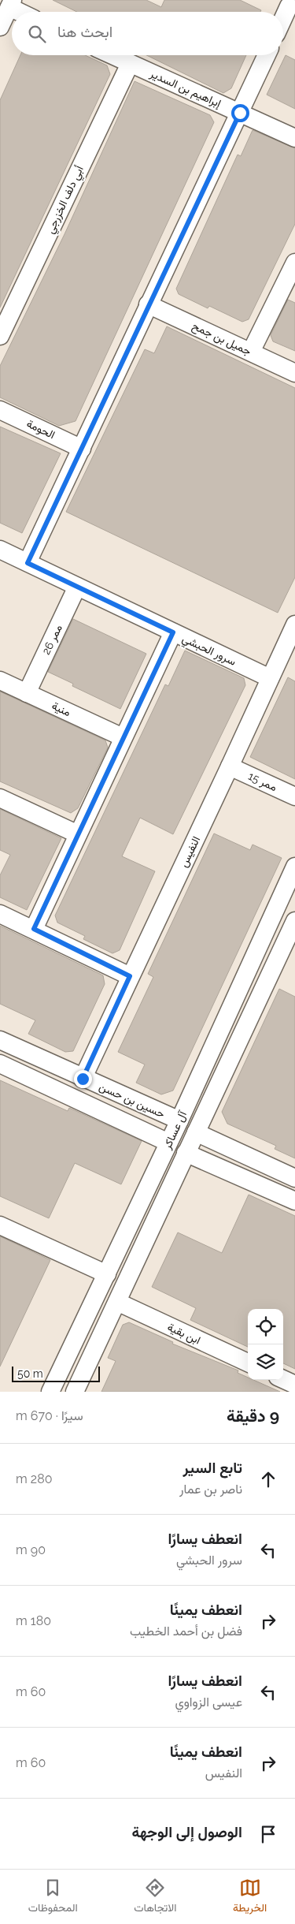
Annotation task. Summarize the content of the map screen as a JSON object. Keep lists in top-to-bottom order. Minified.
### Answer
{"streets":{"street":["إبراهيم بن السدير","أبي دلف الخزرجي","جميل بن جمح","الحومة","ممر 26","سرور الحبشي","منية","ممر 15","النفيس","حسين بن حسن","آل عساكر","ابن بقية"]},"crossings":[["إبراهيم بن السدير","أبي دلف الخزرجي"],["ممر 26","سرور الحبشي"],["ممر 26","منية"],["سرور الحبشي","النفيس"],["ممر 15","النفيس"],["النفيس","حسين بن حسن"],["حسين بن حسن","آل عساكر"],["آل عساكر","ابن بقية"]],"scale_bar":"50 m","page":{"search":"ابحث هنا","scale":"50 m","heading":["9 دقيقة","سيرًا · 670 m"],"list":[["تابع السير","ناصر بن عمار","280 m"],["انعطف يسارًا","سرور الحبشي","90 m"],["انعطف يمينًا","فضل بن أحمد الخطيب","180 m"],["انعطف يسارًا","عيسى الزواوي","60 m"],["انعطف يمينًا","النفيس","60 m"],"الوصول إلى الوجهة"],"nav":["الخريطة","الاتجاهات","المحفوظات"]}}
